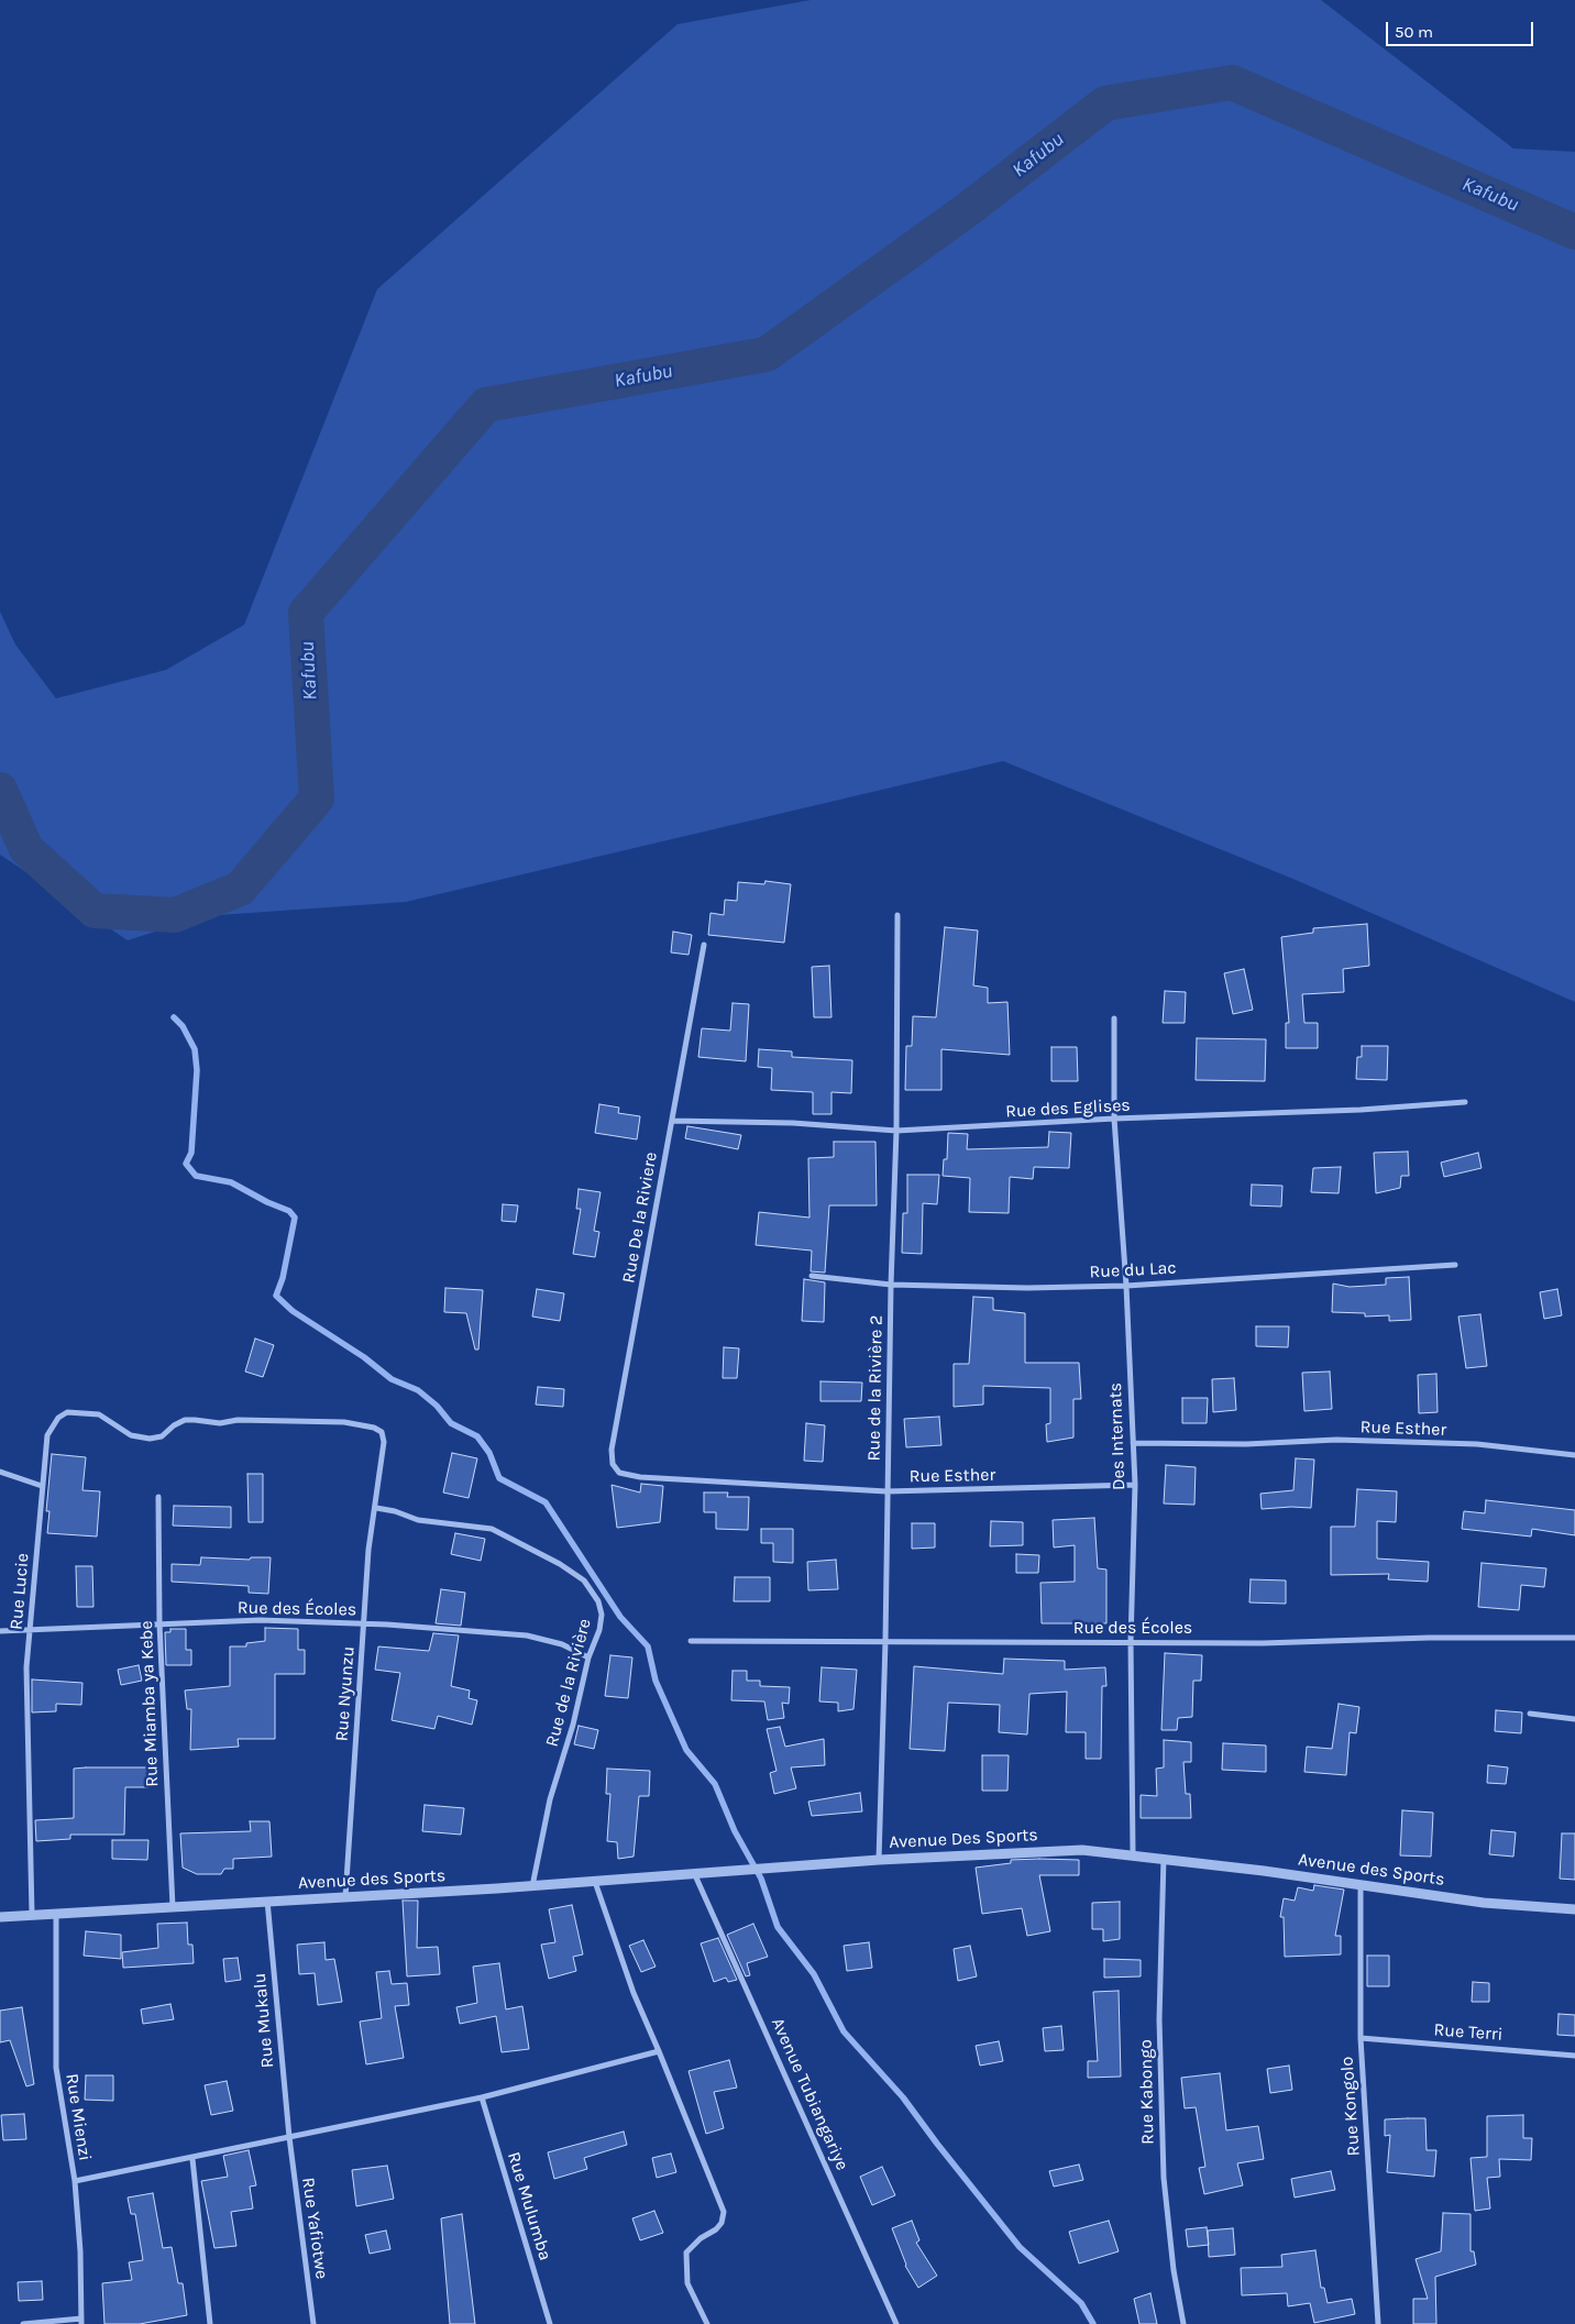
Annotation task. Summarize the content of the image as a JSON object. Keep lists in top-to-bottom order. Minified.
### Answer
{"streets":{"street":["Rue des Eglises","Rue De la Riviere","Rue du Lac","Rue de la Rivière 2","Rue Esther","Des Internats","Rue Lucie","Rue des Écoles","Rue de la Rivière","Rue Nyunzu","Rue Miamba ya Kebe","Avenue Des Sports","Avenue des Sports","Rue Mukalu","Rue Terri","Rue Kabongo","Avenue Tubiangariye","Rue Kongolo","Rue Mienzi","Rue Mulumba","Rue Yafiotwe"]},"crossings":[["Rue des Eglises","Rue De la Riviere"],["Rue des Eglises","Rue de la Rivière 2"],["Rue des Eglises","Des Internats"],["Rue De la Riviere","Rue Esther"],["Rue du Lac","Rue de la Rivière 2"],["Rue du Lac","Des Internats"],["Rue de la Rivière 2","Rue Esther"],["Rue de la Rivière 2","Rue des Écoles"],["Rue de la Rivière 2","Avenue Des Sports"],["Rue Esther","Des Internats"],["Des Internats","Rue des Écoles"],["Des Internats","Avenue Des Sports"],["Rue Lucie","Rue des Écoles"],["Rue Lucie","Rue Nyunzu"],["Rue Lucie","Avenue des Sports"],["Rue des Écoles","Rue de la Rivière"],["Rue des Écoles","Rue Nyunzu"],["Rue des Écoles","Rue Miamba ya Kebe"],["Rue de la Rivière","Rue Nyunzu"],["Rue de la Rivière","Avenue des Sports"],["Rue Nyunzu","Avenue des Sports"],["Rue Miamba ya Kebe","Avenue des Sports"],["Avenue Des Sports","Avenue des Sports"],["Avenue Des Sports","Rue Kabongo"],["Avenue des Sports","Rue Mukalu"],["Avenue des Sports","Rue Kabongo"],["Avenue des Sports","Avenue Tubiangariye"],["Avenue des Sports","Rue Kongolo"],["Avenue des Sports","Rue Mienzi"],["Rue Mukalu","Rue Yafiotwe"],["Rue Terri","Rue Kongolo"]],"water":["Kafubu"],"scale_bar":"50 m"}
